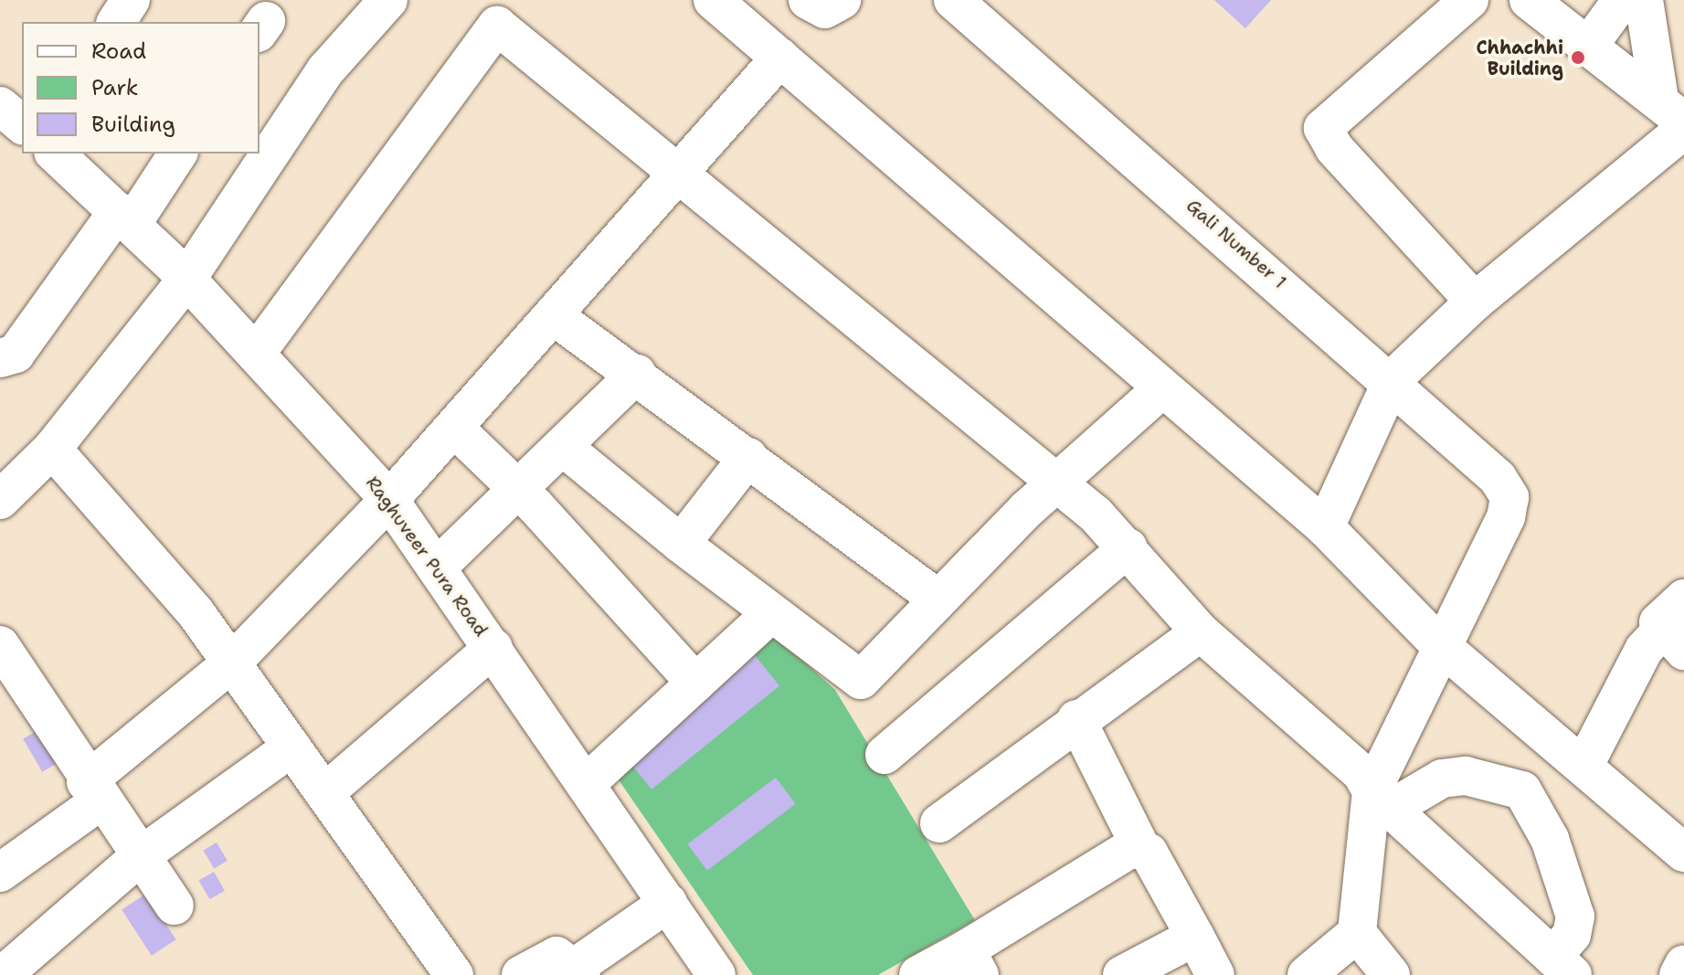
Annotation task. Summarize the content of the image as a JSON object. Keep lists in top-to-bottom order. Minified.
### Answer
{"streets":{"street":["Gali Number 1","Raghuveer Pura Road"]},"places":["Chhachhi Building"],"legend":["Road","Park","Building"]}
